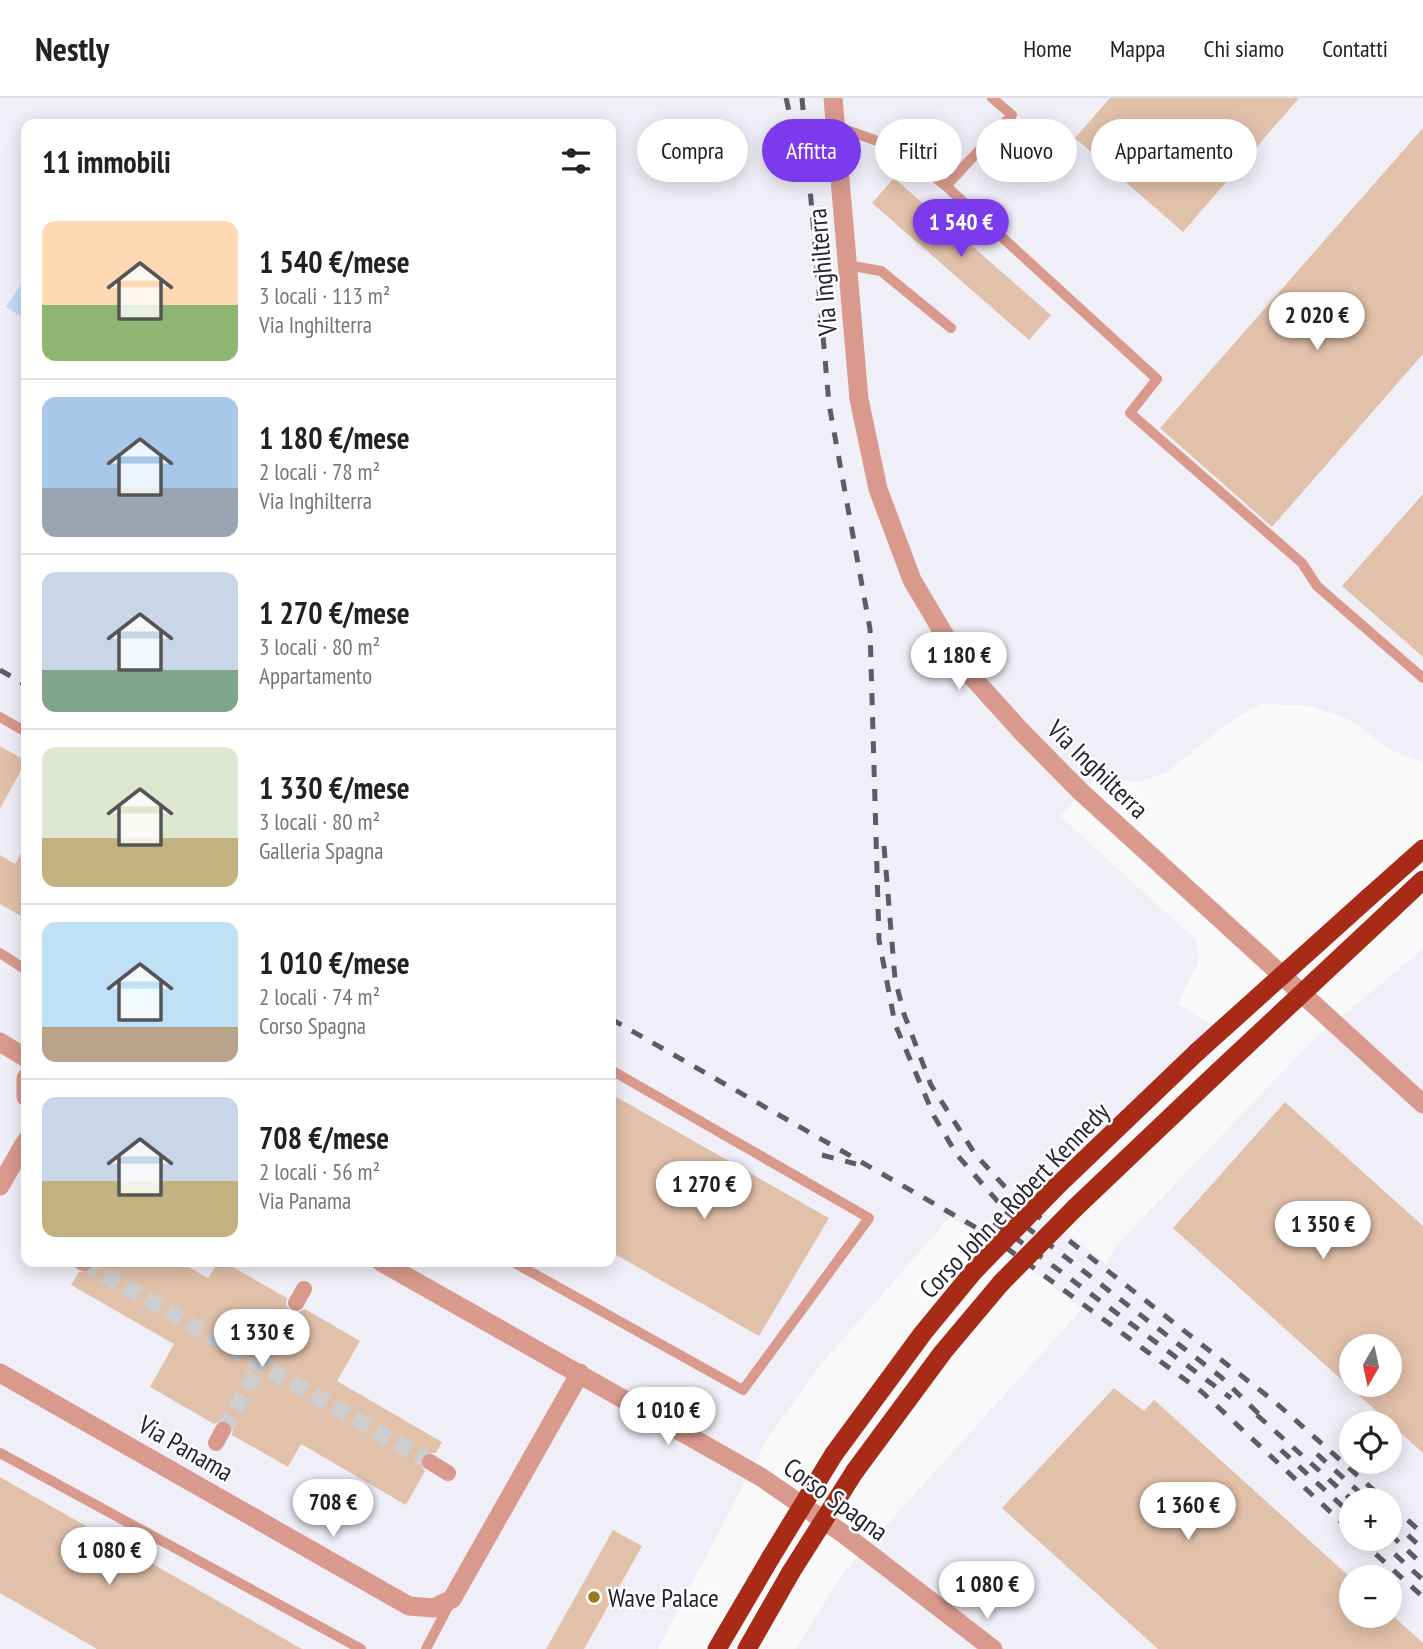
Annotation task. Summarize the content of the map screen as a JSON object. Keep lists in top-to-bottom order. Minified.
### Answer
{"streets":{"highway":["Corso John e Robert Kennedy"],"street":["Via Inghilterra","Via Panama","Corso Spagna"]},"places":["Wave Palace"],"north":"bottom","page":{"header":"Nestly","nav":["Home","Mappa","Chi siamo","Contatti"],"chip":["Compra","Affitta","Filtri","Nuovo","Appartamento"],"heading":"11 immobili","price":["1 540 €","2 020 €","1 180 €","1 270 €","1 350 €","1 330 €","1 010 €","708 €","1 360 €","1 080 €","1 080 €"],"list":[{"name":"1 540 €/mese","note":"3 locali · 113 m² · Via Inghilterra"},{"name":"1 180 €/mese","note":"2 locali · 78 m² · Via Inghilterra"},{"name":"1 270 €/mese","note":"3 locali · 80 m² · Appartamento"},{"name":"1 330 €/mese","note":"3 locali · 80 m² · Galleria Spagna"},{"name":"1 010 €/mese","note":"2 locali · 74 m² · Corso Spagna"},{"name":"708 €/mese","note":"2 locali · 56 m² · Via Panama"}],"map_buttons":["+","−"]}}
